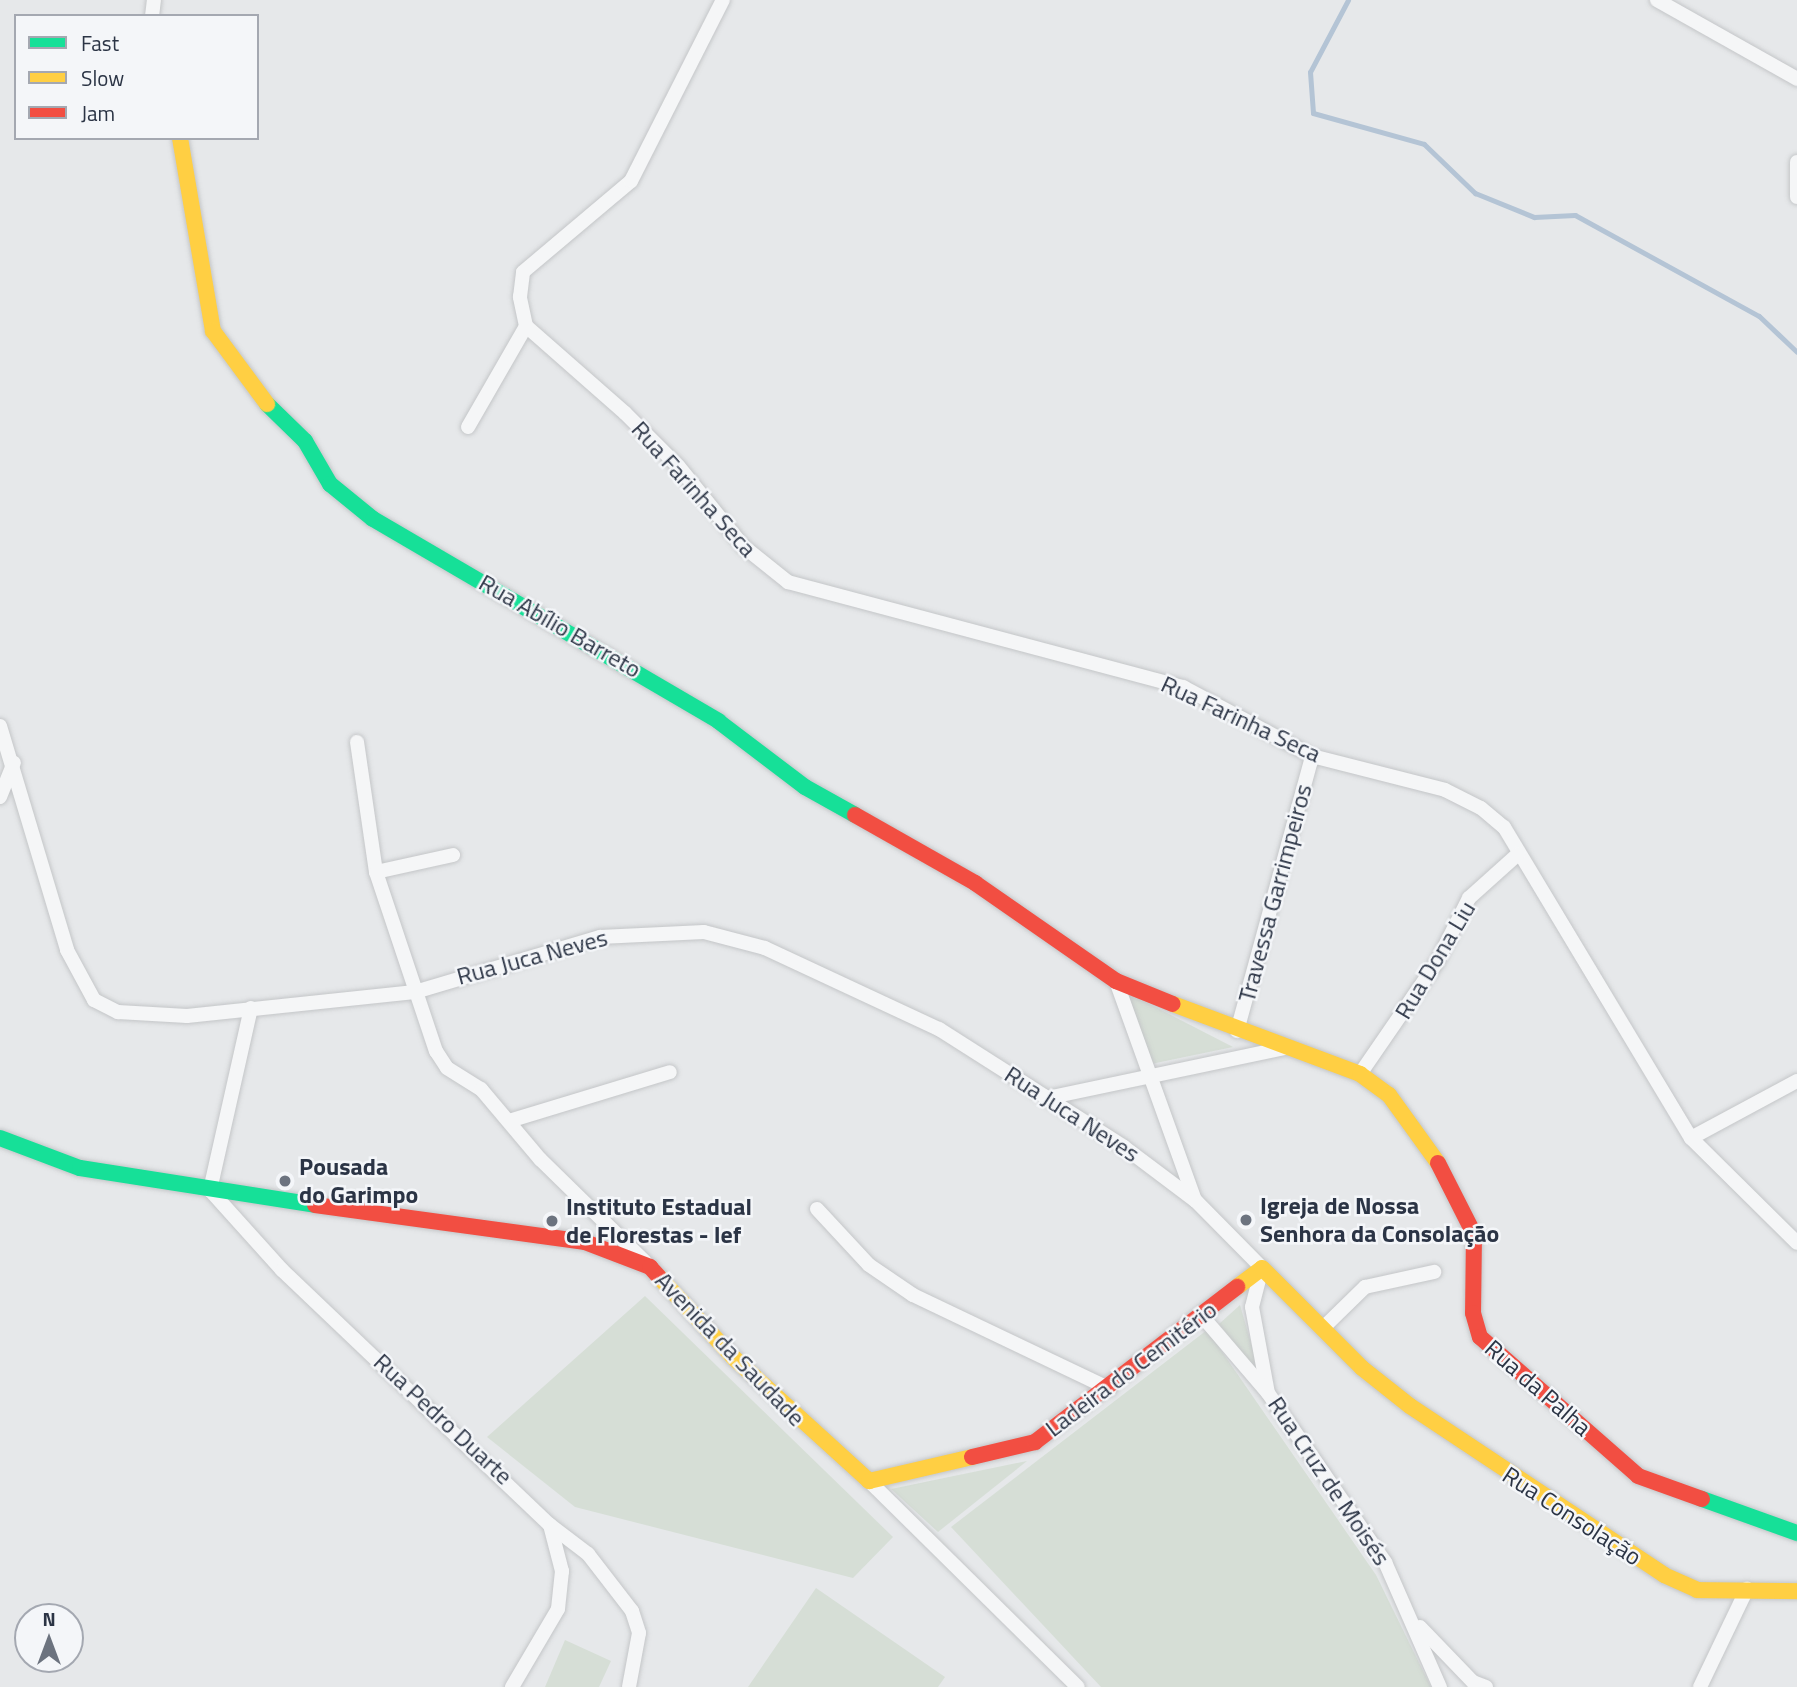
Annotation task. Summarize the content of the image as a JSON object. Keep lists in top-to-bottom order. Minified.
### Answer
{"streets":{"street":["Rua Farinha Seca","Rua Abílio Barreto","Travessa Garrimpeiros","Rua Juca Neves","Rua Dona Liu","Avenida da Saudade","Ladeira do Cemitério","Rua da Palha","Rua Pedro Duarte","Rua Cruz de Moisés","Rua Consolação"]},"crossings":[["Rua Farinha Seca","Travessa Garrimpeiros"],["Rua Farinha Seca","Rua Dona Liu"],["Rua Abílio Barreto","Travessa Garrimpeiros"],["Rua Abílio Barreto","Rua da Palha"],["Travessa Garrimpeiros","Rua da Palha"],["Rua Dona Liu","Rua da Palha"],["Avenida da Saudade","Ladeira do Cemitério"],["Avenida da Saudade","Rua Pedro Duarte"],["Ladeira do Cemitério","Rua Cruz de Moisés"],["Ladeira do Cemitério","Rua Consolação"],["Rua Cruz de Moisés","Rua Consolação"]],"places":["Pousada do Garimpo","Igreja de Nossa Senhora da Consolação","Instituto Estadual de Florestas - Ief"],"legend":["Fast","Slow","Jam"],"north":"top"}
